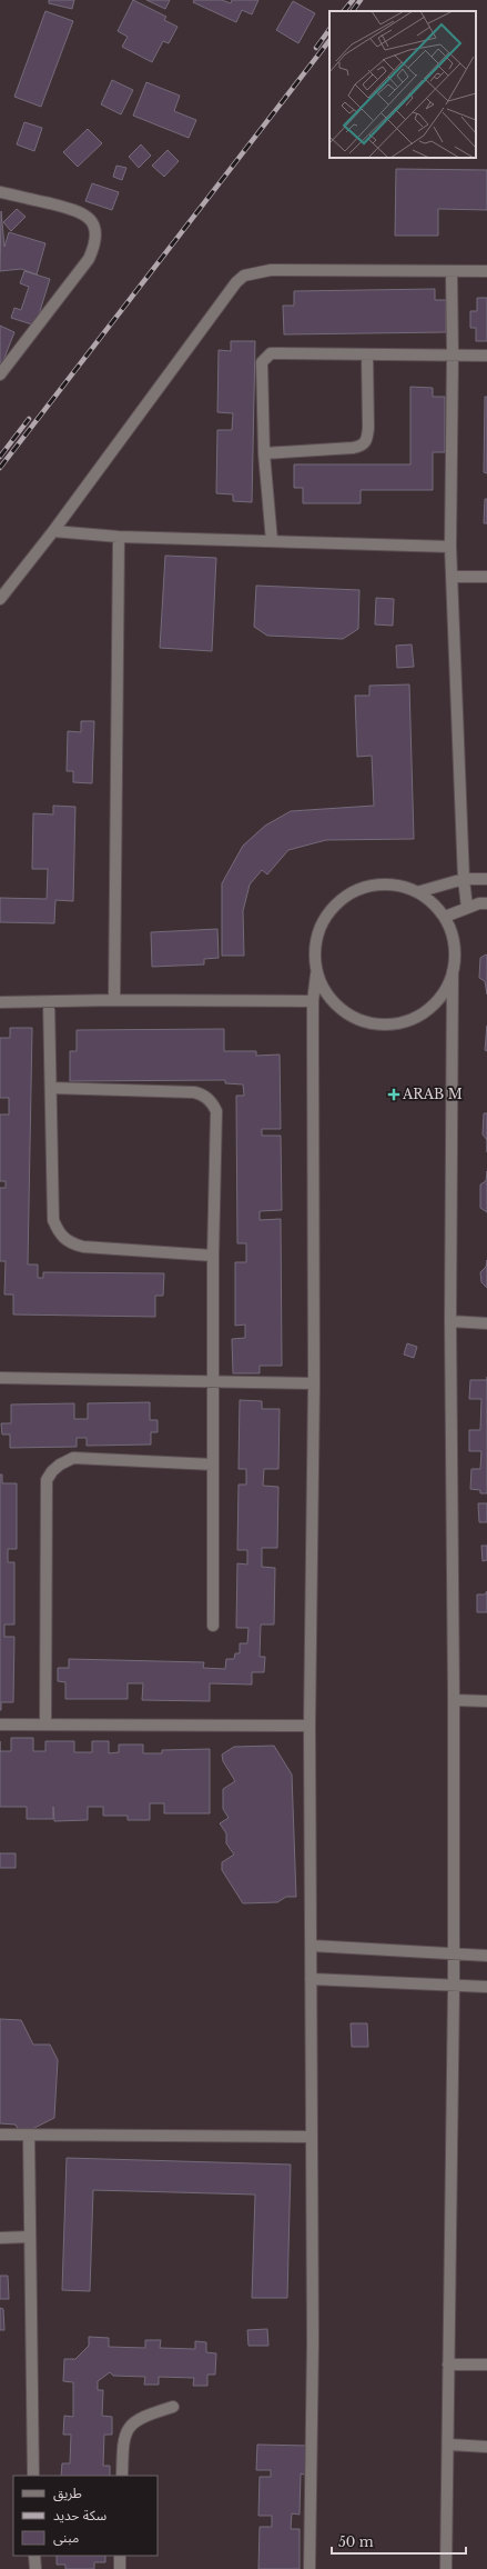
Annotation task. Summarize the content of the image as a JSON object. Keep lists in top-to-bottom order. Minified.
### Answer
{"places":{"health":["ARAB M"]},"legend":["طريق","سكة حديد","مبنى"],"scale_bar":"50 m"}
